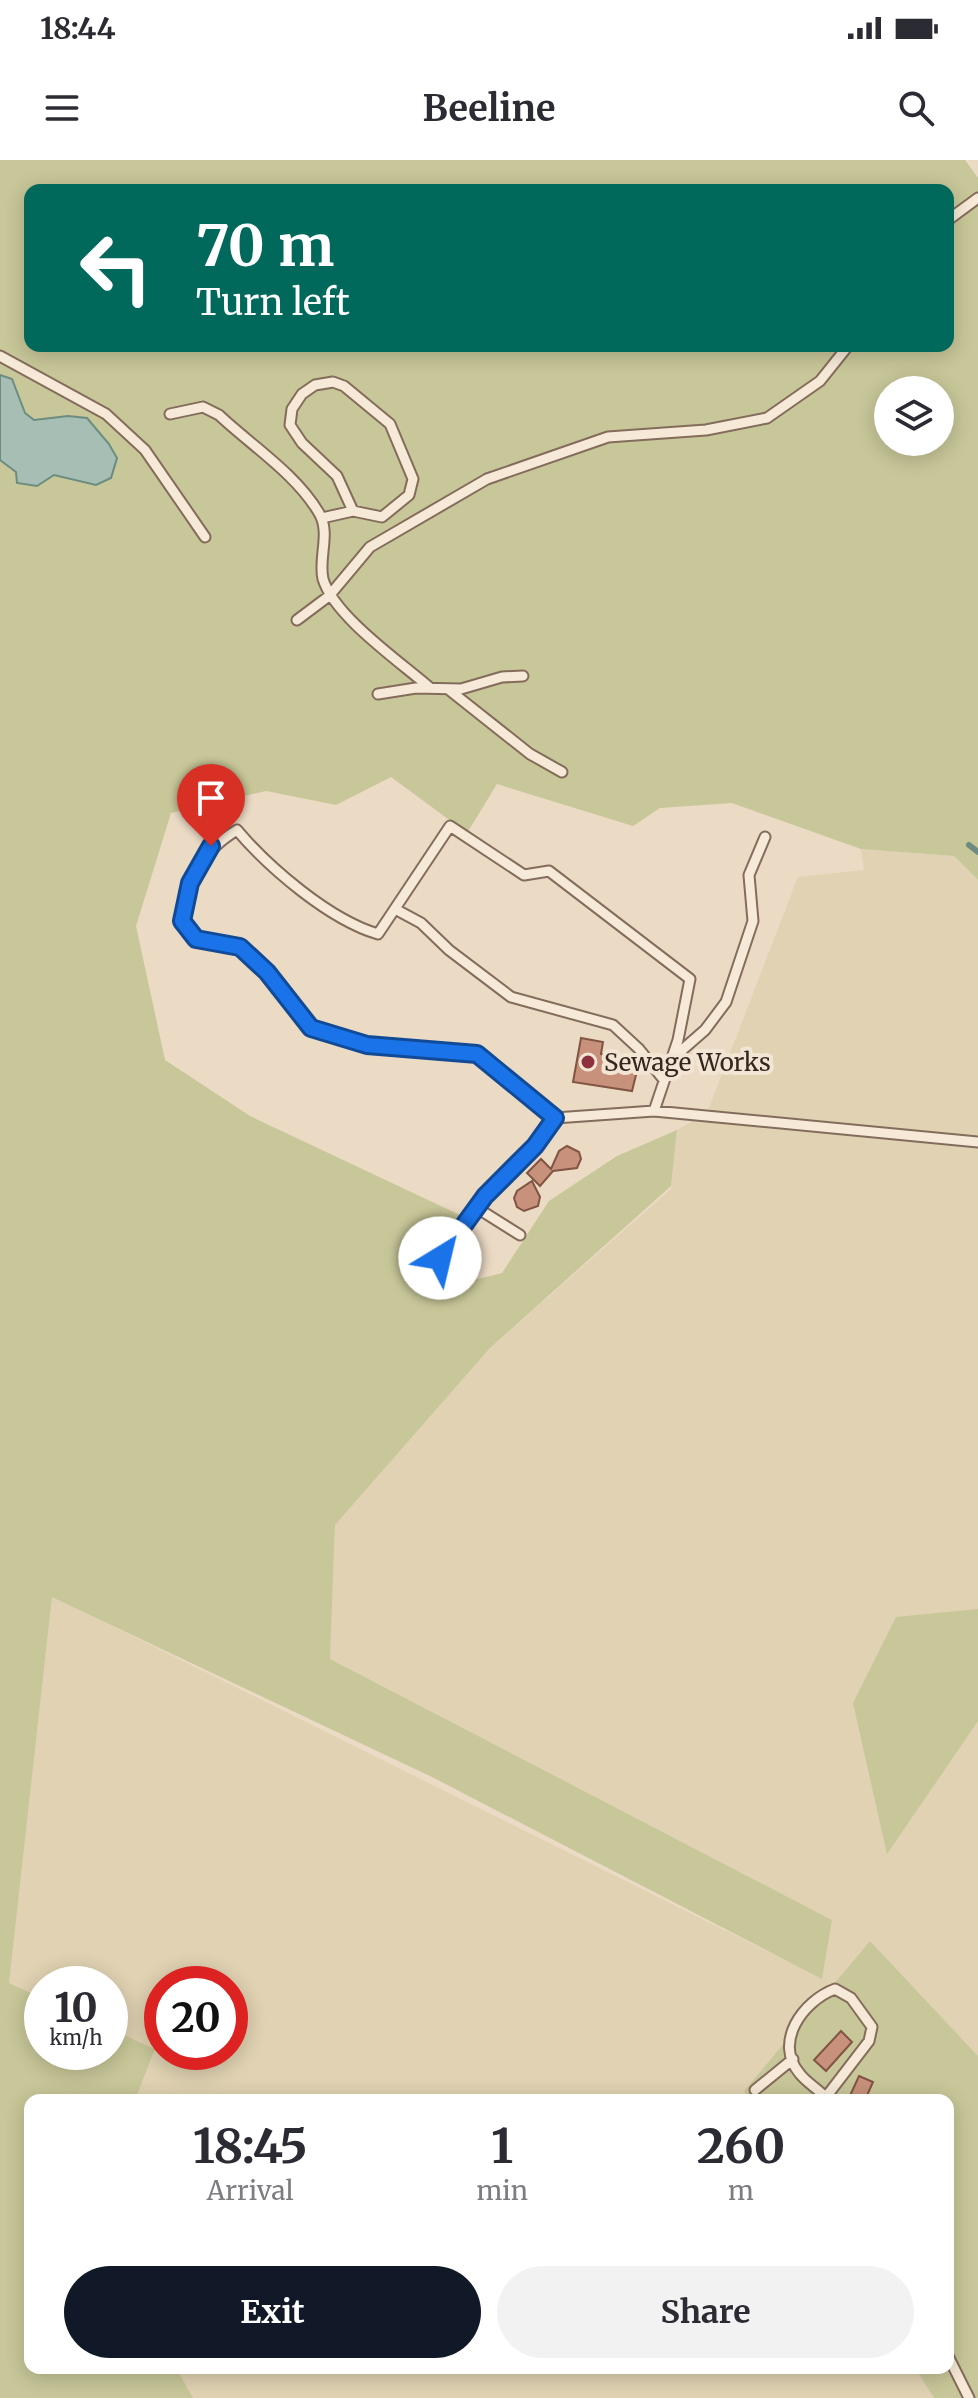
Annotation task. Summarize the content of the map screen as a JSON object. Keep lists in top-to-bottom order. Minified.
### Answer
{"places":["Sewage Works"],"page":{"status":"18:44","header":"Beeline","turn":["70 m","Turn left"],"speed":"10 km/h","limit":"20","eta":["18:45","Arrival","1","min","260","m"],"buttons":["Exit","Share"]}}
